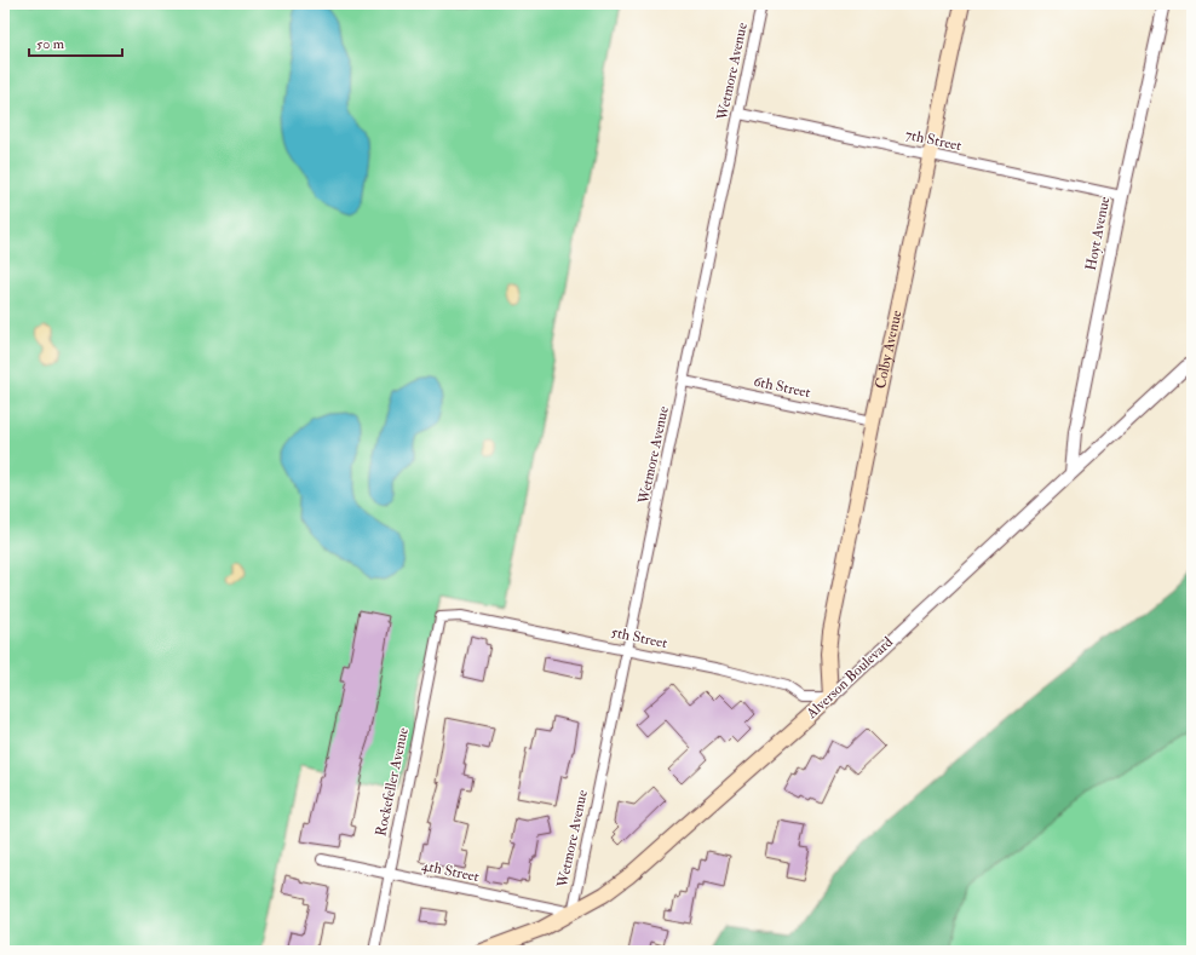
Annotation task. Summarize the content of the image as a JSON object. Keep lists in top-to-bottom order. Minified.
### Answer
{"streets":{"main road":["Colby Avenue","Alverson Boulevard"],"street":["Wetmore Avenue","7th Street","Hoyt Avenue","6th Street","5th Street","Rockefeller Avenue","4th Street"]},"crossings":[["Wetmore Avenue","7th Street"],["Wetmore Avenue","6th Street"],["Wetmore Avenue","5th Street"],["Wetmore Avenue","Alverson Boulevard"],["Wetmore Avenue","4th Street"],["7th Street","Hoyt Avenue"],["7th Street","Colby Avenue"],["Hoyt Avenue","Alverson Boulevard"],["Colby Avenue","6th Street"],["Colby Avenue","5th Street"],["Colby Avenue","Alverson Boulevard"],["5th Street","Alverson Boulevard"],["5th Street","Rockefeller Avenue"],["Alverson Boulevard","4th Street"],["Rockefeller Avenue","4th Street"]],"scale_bar":"50 m"}
